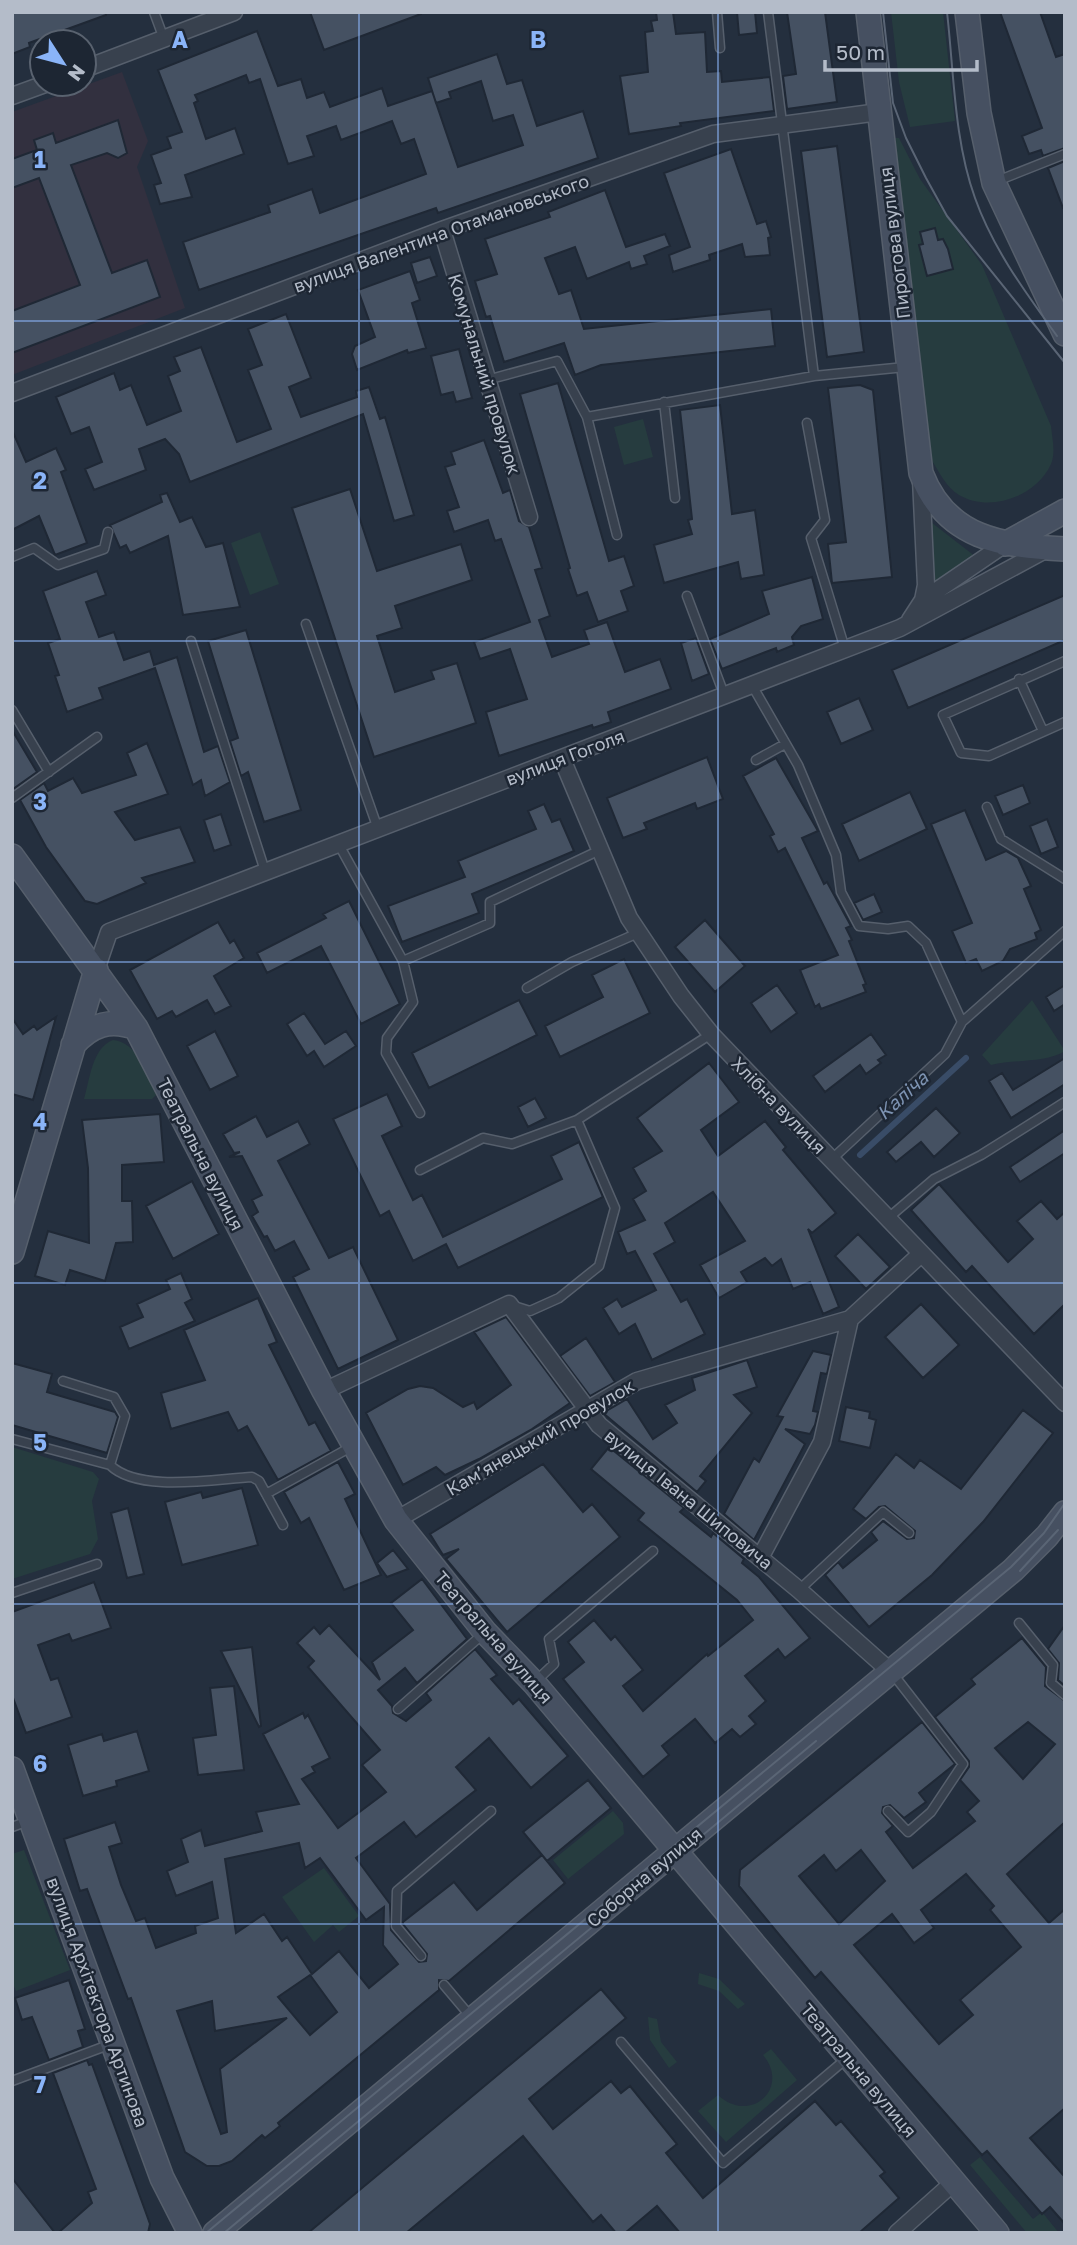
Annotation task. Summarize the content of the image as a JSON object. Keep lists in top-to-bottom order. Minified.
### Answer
{"streets":{"street":["вулиця Валентина Отамановського","Пирогова вулиця","Комунальний провулок","вулиця Гоголя","Хлібна вулиця","Театральна вулиця","Камʼянецький провулок","вулиця Івана Шиповича","Соборна вулиця","вулиця Архітектора Артинова"]},"crossings":[["вулиця Валентина Отамановського","Пирогова вулиця"],["вулиця Валентина Отамановського","Комунальний провулок"],["Пирогова вулиця","вулиця Гоголя"],["вулиця Гоголя","Хлібна вулиця"],["вулиця Гоголя","Театральна вулиця"],["Театральна вулиця","Камʼянецький провулок"],["Театральна вулиця","Соборна вулиця"],["Камʼянецький провулок","вулиця Івана Шиповича"],["вулиця Івана Шиповича","Соборна вулиця"]],"water":["Каліча"],"scale_bar":"50 m","north":"bottom right","grid":{"columns":["A","B"],"rows":["1","2","3","4","5","6","7"]}}
